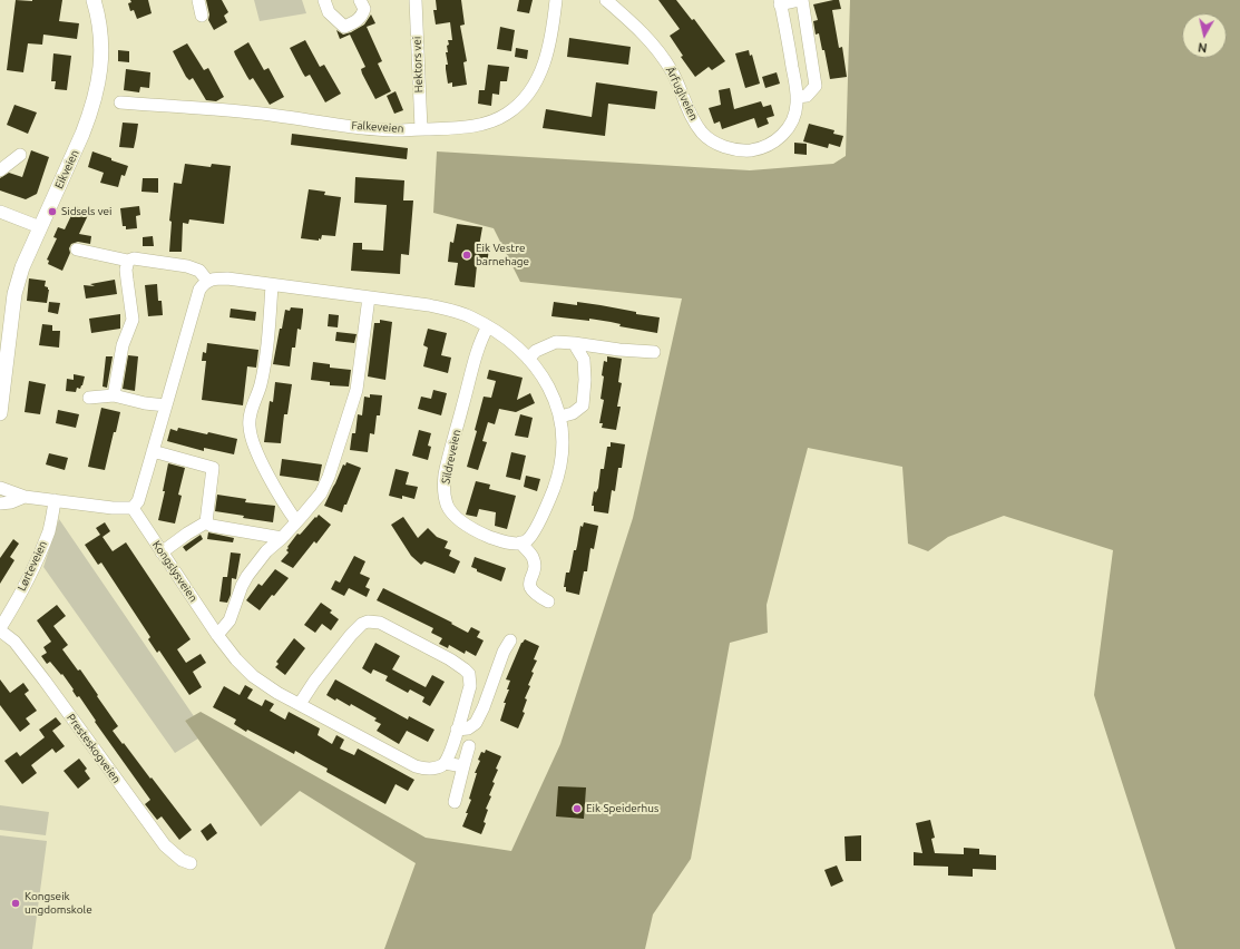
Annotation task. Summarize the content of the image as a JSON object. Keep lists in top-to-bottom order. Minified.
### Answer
{"streets":{"main road":["Eikveien"],"street":["Hektors vei","Årfuglveien","Falkeveien","Sildreveien","Lørteveien","Kongslysveien","Presteskogveien"]},"crossings":[["Hektors vei","Falkeveien"],["Lørteveien","Presteskogveien"]],"places":["Sidsels vei","Eik Vestre barnehage","Eik Speiderhus","Kongseik ungdomskole"],"north":"bottom"}
